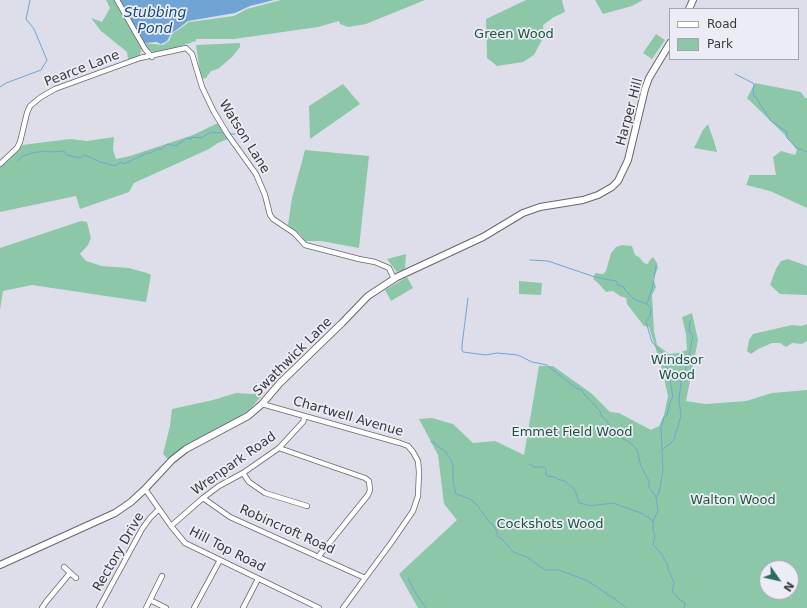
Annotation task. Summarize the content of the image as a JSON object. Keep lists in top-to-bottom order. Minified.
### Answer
{"streets":{"street":["Pearce Lane","Harper Hill","Watson Lane","Swathwick Lane","Chartwell Avenue","Wrenpark Road","Robincroft Road","Hill Top Road","Rectory Drive"]},"crossings":[["Pearce Lane","Watson Lane"],["Harper Hill","Swathwick Lane"],["Watson Lane","Swathwick Lane"],["Swathwick Lane","Chartwell Avenue"],["Swathwick Lane","Hill Top Road"],["Chartwell Avenue","Wrenpark Road"],["Chartwell Avenue","Robincroft Road"],["Wrenpark Road","Robincroft Road"],["Wrenpark Road","Hill Top Road"],["Hill Top Road","Rectory Drive"]],"water":["Stubbing Pond"],"parks":["Green Wood","Windsor Wood","Emmet Field Wood","Walton Wood","Cockshots Wood"],"legend":["Road","Park"],"north":"bottom right"}
